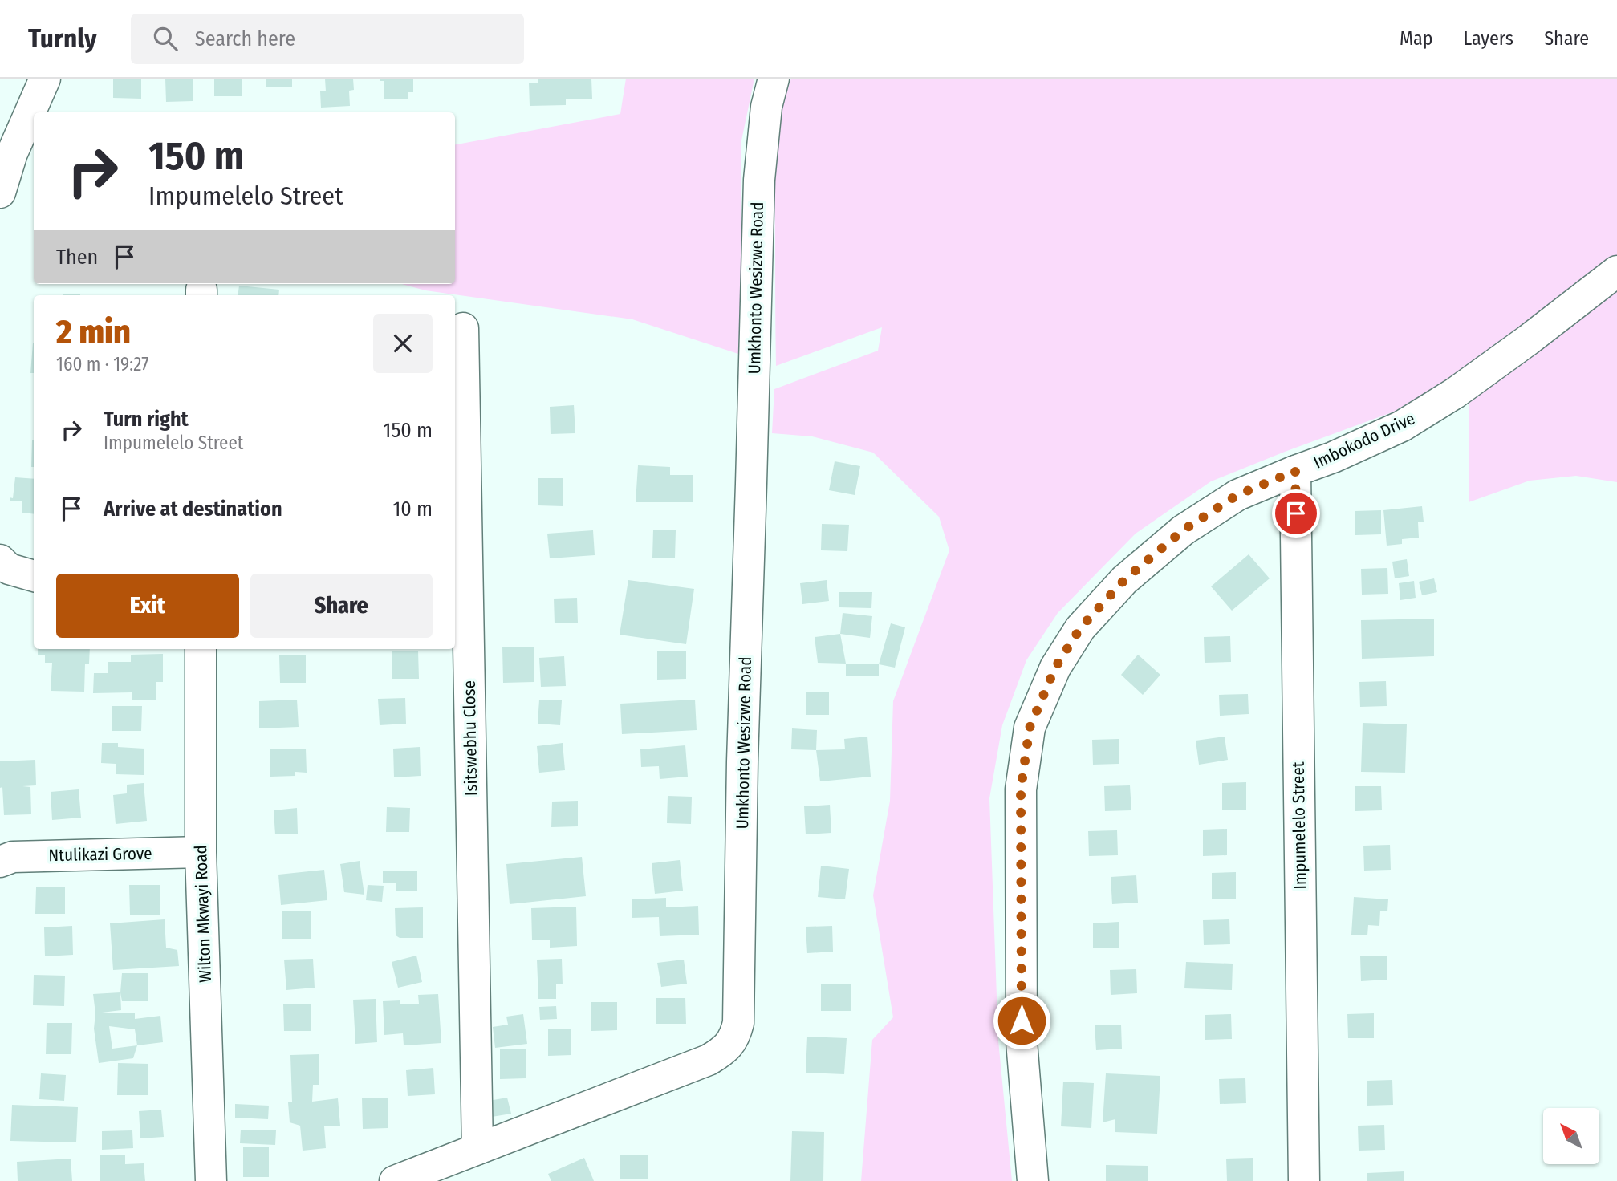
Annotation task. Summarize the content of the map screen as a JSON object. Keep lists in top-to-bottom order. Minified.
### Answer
{"streets":{"street":["Umkhonto Wesizwe Road","Imbokodo Drive","Isitswebhu Close","Impumelelo Street","Ntulikazi Grove","Wilton Mkwayi Road"]},"crossings":[["Umkhonto Wesizwe Road","Isitswebhu Close"],["Imbokodo Drive","Impumelelo Street"],["Ntulikazi Grove","Wilton Mkwayi Road"]],"north":"top left","page":{"header":"Turnly","search":"Search here","nav":["Map","Layers","Share"],"turn":["150 m","Impumelelo Street"],"then":"Then","heading":["2 min","160 m · 19:27"],"list":[{"name":"Turn right","note":"Impumelelo Street","value":"150 m"},{"name":"Arrive at destination","value":"10 m"}],"buttons":["Exit","Share"]}}
